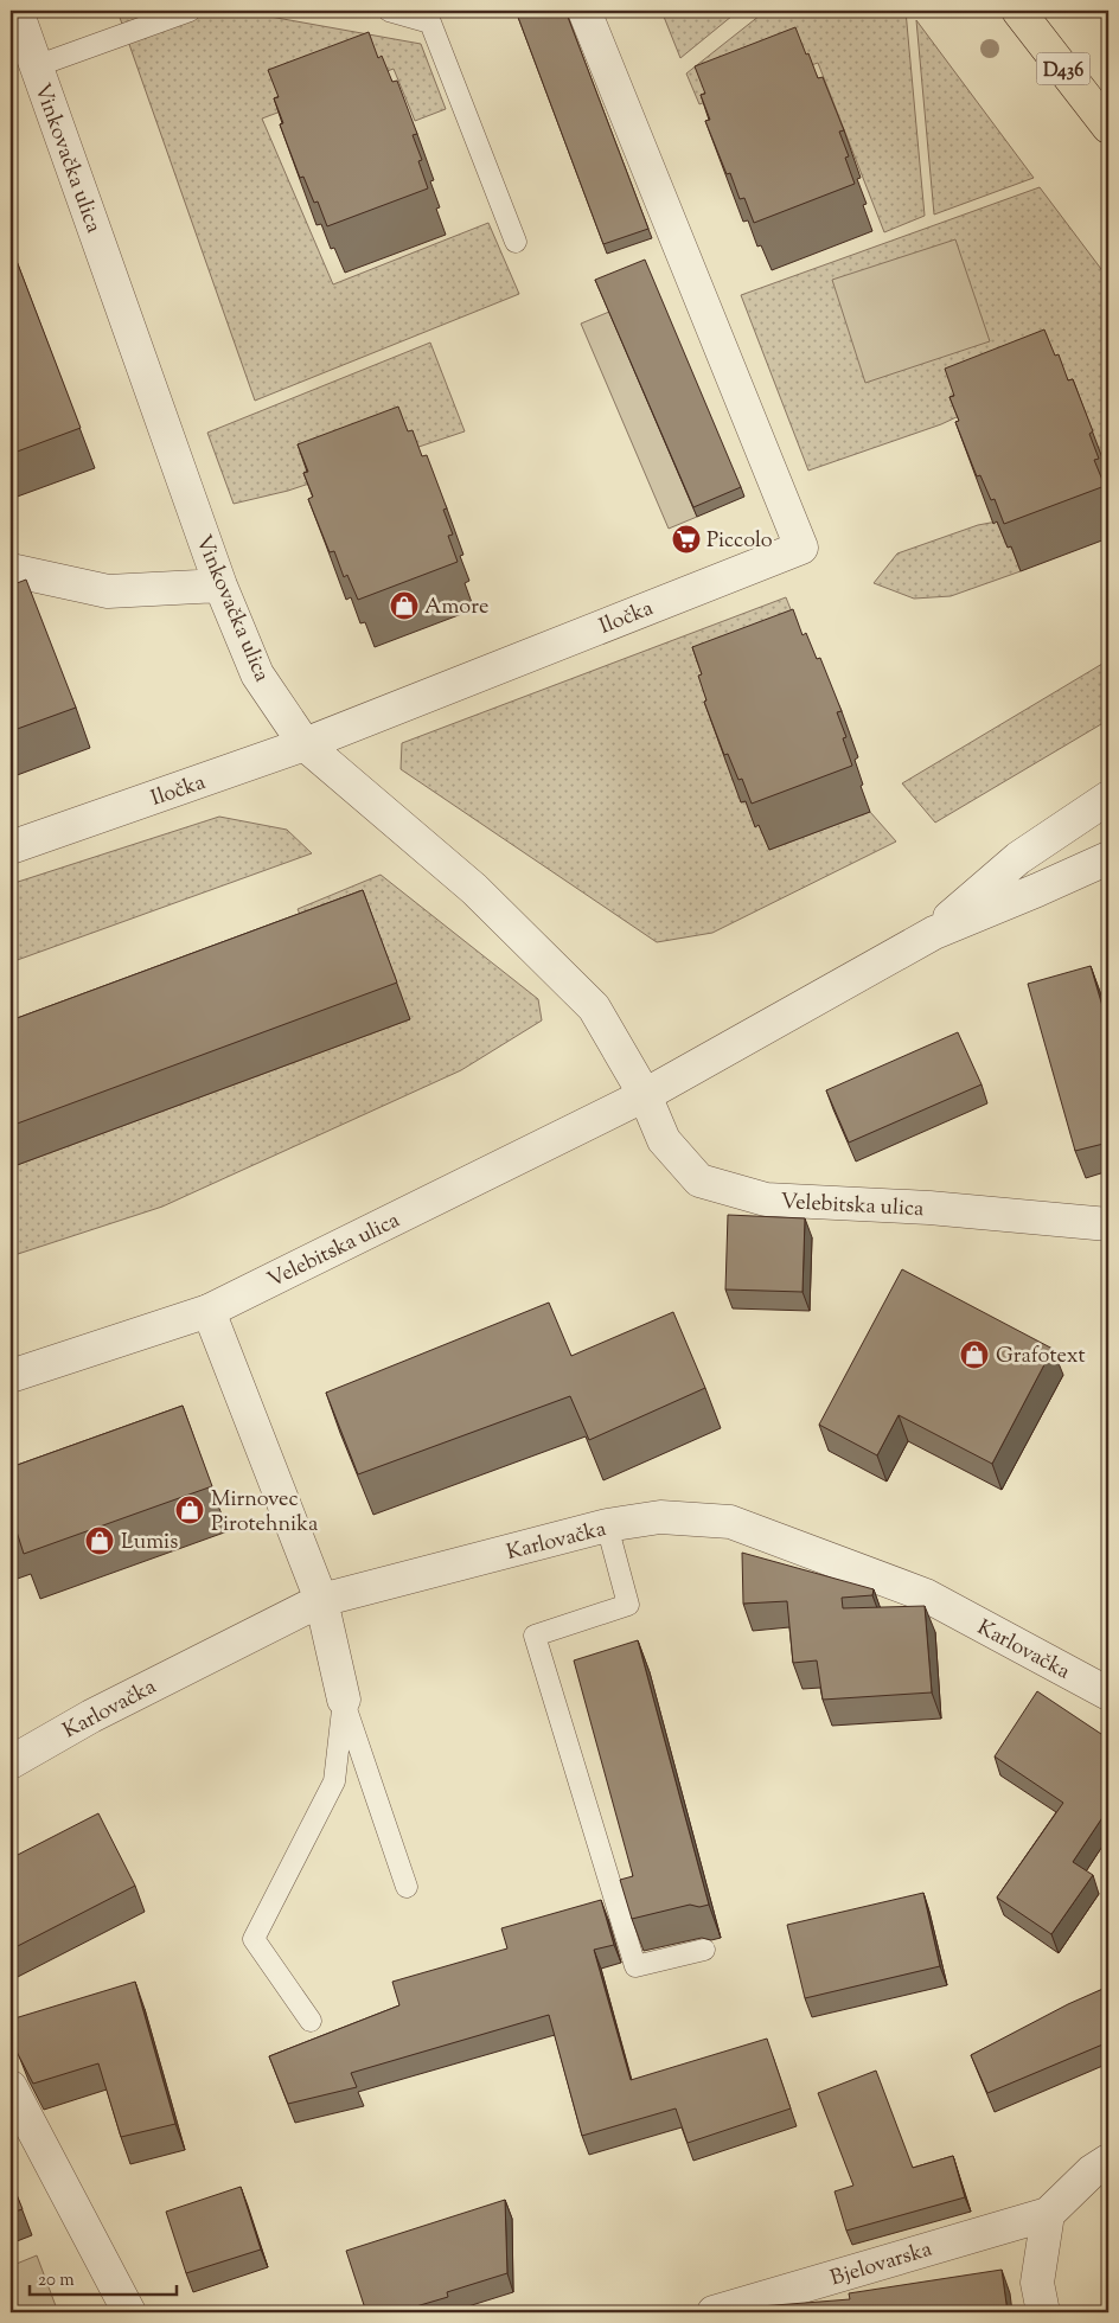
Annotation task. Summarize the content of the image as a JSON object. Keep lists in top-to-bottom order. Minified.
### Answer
{"streets":{"main road":["D436"],"street":["Vinkovačka ulica","Iločka","Velebitska ulica","Karlovačka","Bjelovarska"]},"crossings":[["Vinkovačka ulica","Iločka"],["Vinkovačka ulica","Velebitska ulica"]],"places":{"supermarket":["Piccolo"],"shop":["Amore","Grafotext","Mirnovec Pirotehnika","Lumis"]},"scale_bar":"20 m"}
